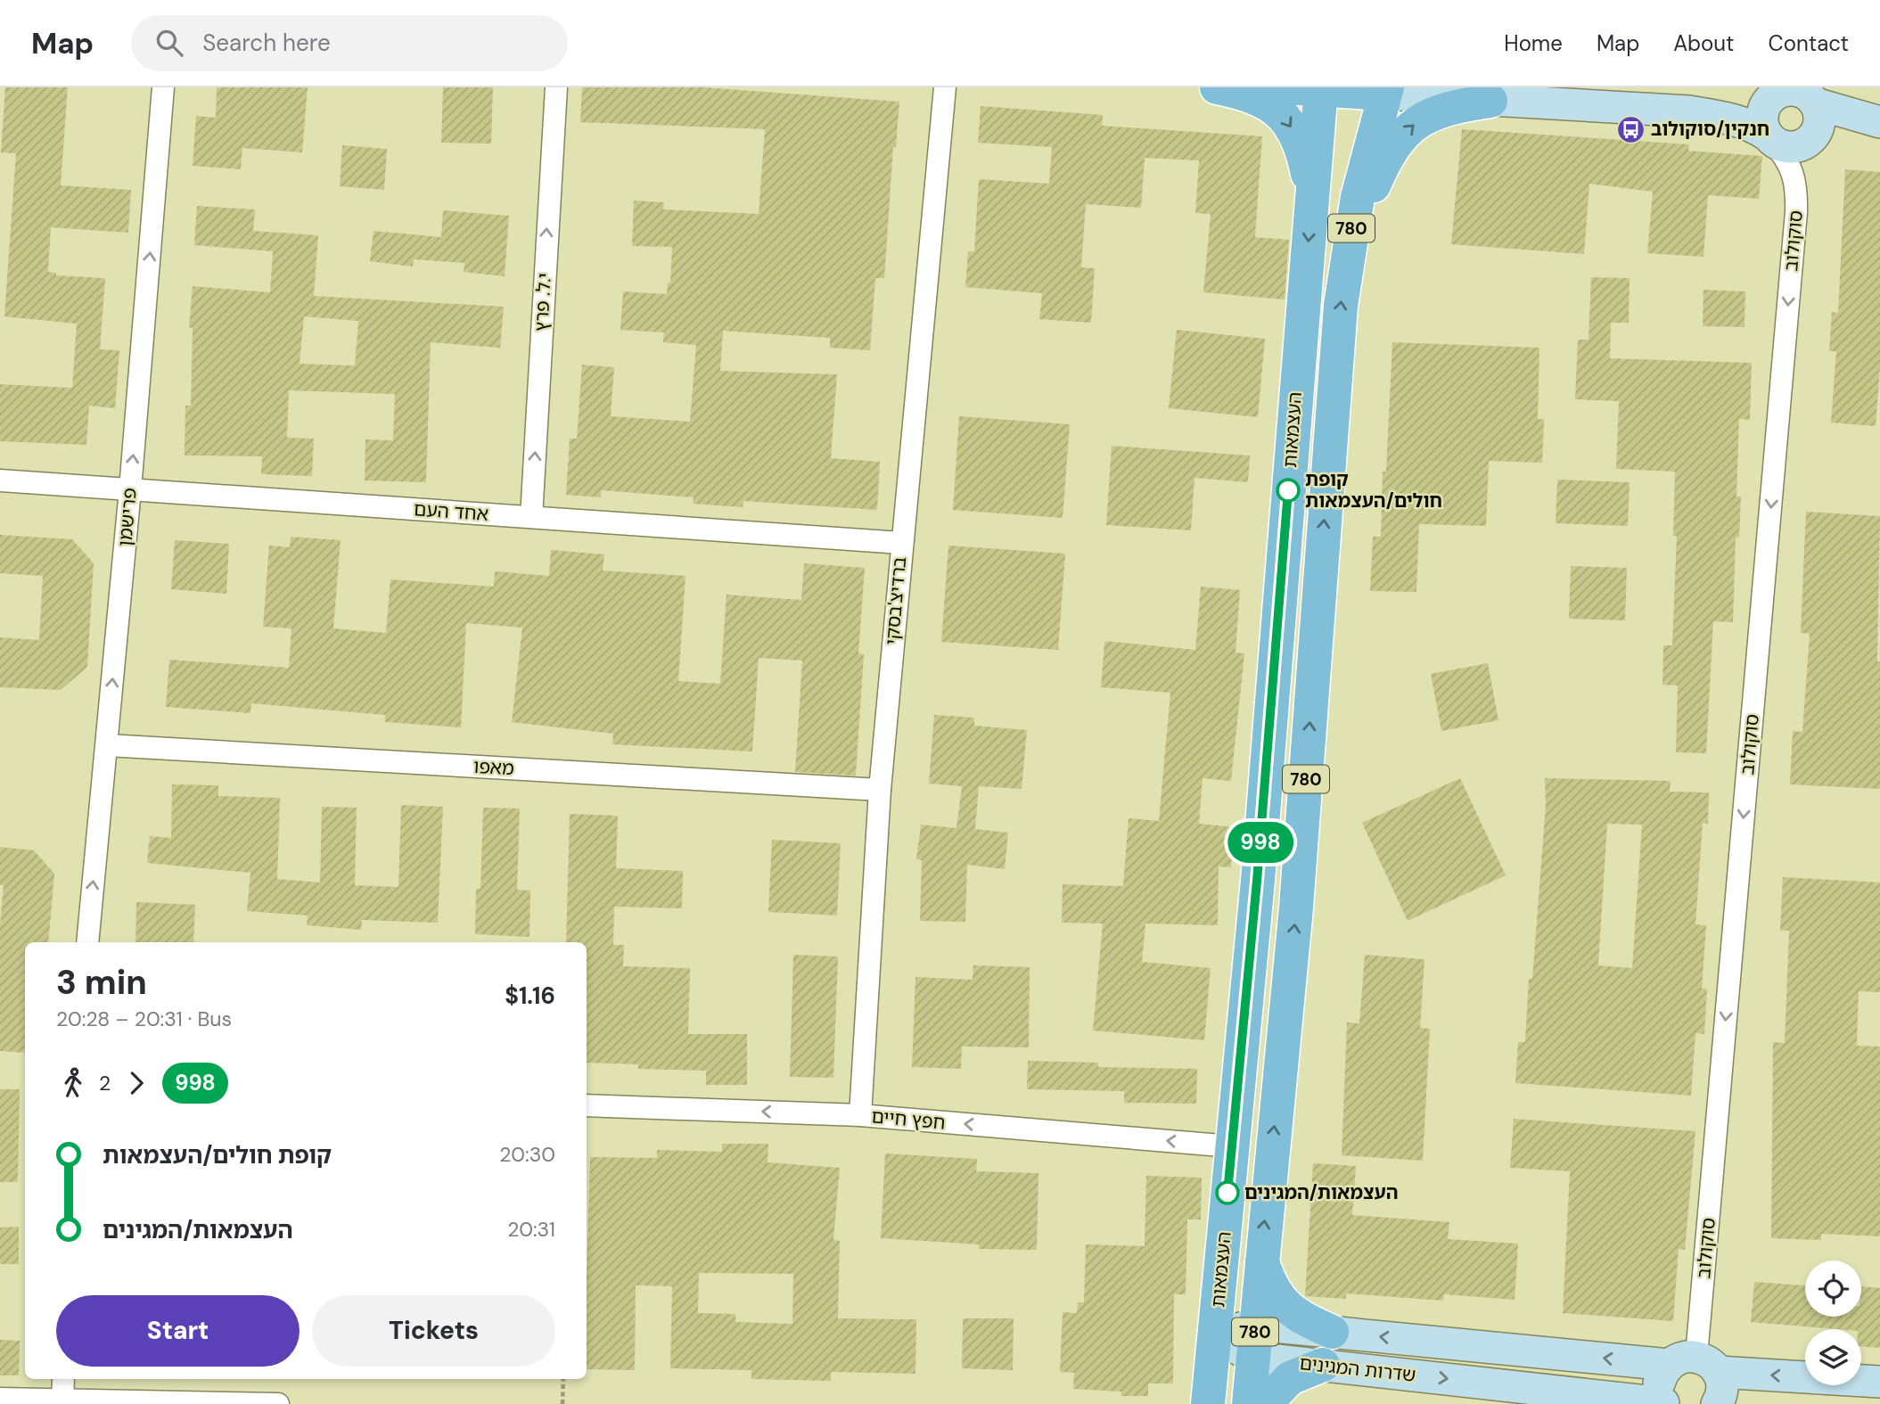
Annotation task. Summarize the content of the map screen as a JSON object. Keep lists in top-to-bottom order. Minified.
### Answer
{"streets":{"main road":["780","העצמאות"],"street":["סוקולוב","י.ל. פרץ","אחד העם","פרישמן","ברדיצ'בסקי","מאפו","חפץ חיים","שדרות המגינים"]},"crossings":[["סוקולוב","שדרות המגינים"],["י.ל. פרץ","אחד העם"],["העצמאות","חפץ חיים"],["העצמאות","שדרות המגינים"],["אחד העם","פרישמן"],["אחד העם","ברדיצ'בסקי"],["פרישמן","מאפו"],["ברדיצ'בסקי","מאפו"],["ברדיצ'בסקי","חפץ חיים"]],"one_way":["סוקולוב","י.ל. פרץ","פרישמן","חפץ חיים"],"places":{"bus stop":["חנקין/סוקולוב"],"other":["קופת חולים/העצמאות","העצמאות/המגינים"]},"lines":["bus line 998"],"page":{"header":"Map","search":"Search here","nav":["Home","Map","About","Contact"],"on_map":"998","heading":["3 min","20:28 – 20:31 · Bus","$1.16"],"legs":["2","998"],"list":[{"name":"קופת חולים/העצמאות","value":"20:30"},{"name":"העצמאות/המגינים","value":"20:31"}],"buttons":["Start","Tickets"]}}
